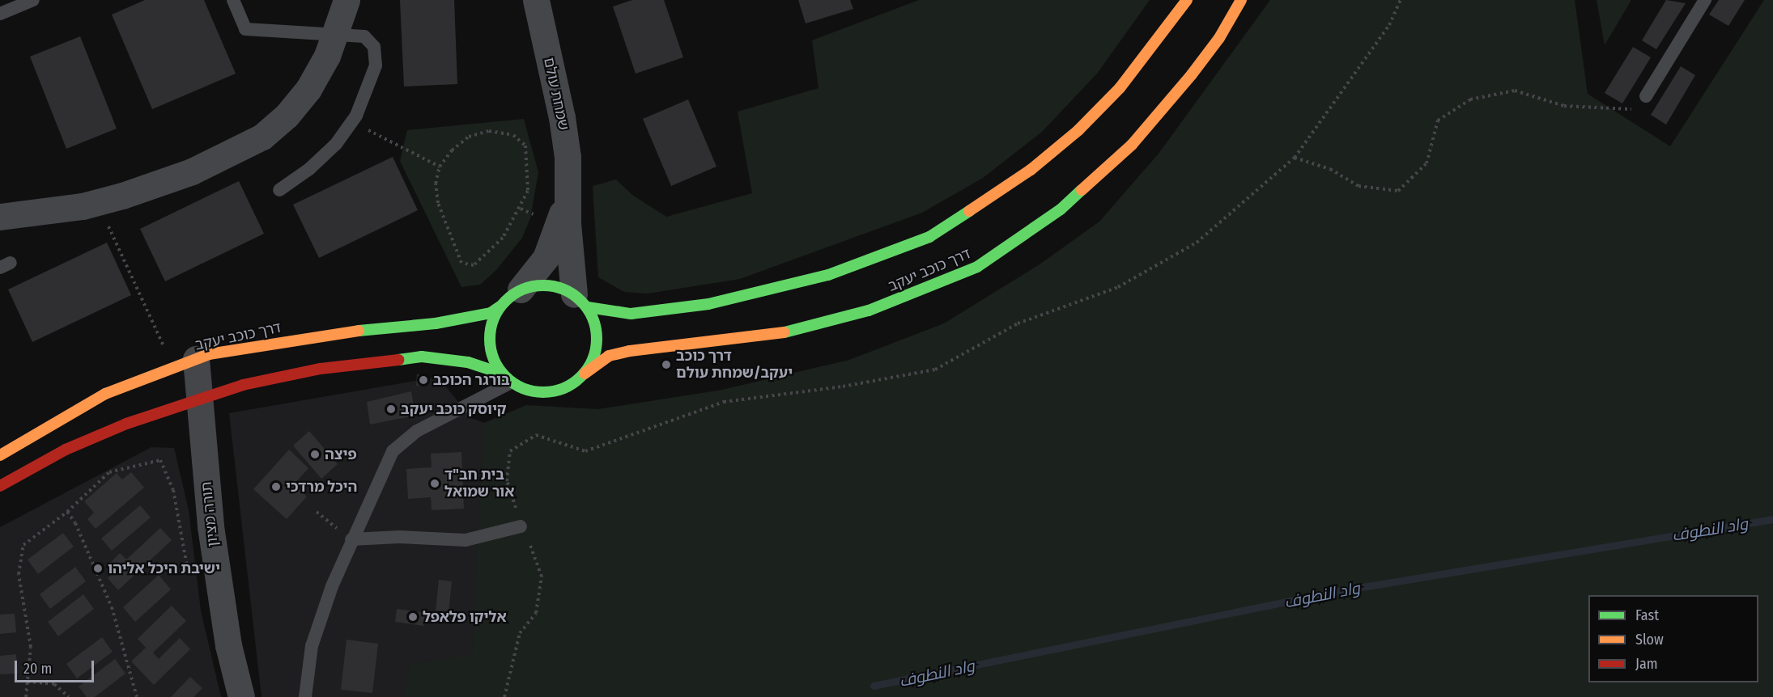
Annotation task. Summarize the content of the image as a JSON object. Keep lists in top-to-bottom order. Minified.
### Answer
{"streets":{"street":["שמחת עולם","דרך כוכב יעקב","תורה מציון"]},"crossings":[["שמחת עולם","דרך כוכב יעקב"],["דרך כוכב יעקב","תורה מציון"]],"water":["واد النطوف"],"places":["דרך כוכב יעקב/שמחת עולם","בורגר הכוכב","קיוסק כוכב יעקב","פיצה","בית חב\"ד אור שמואל","היכל מרדכי","ישיבת היכל אליהו","אליקו פלאפל"],"legend":["Fast","Slow","Jam"],"scale_bar":"20 m"}
